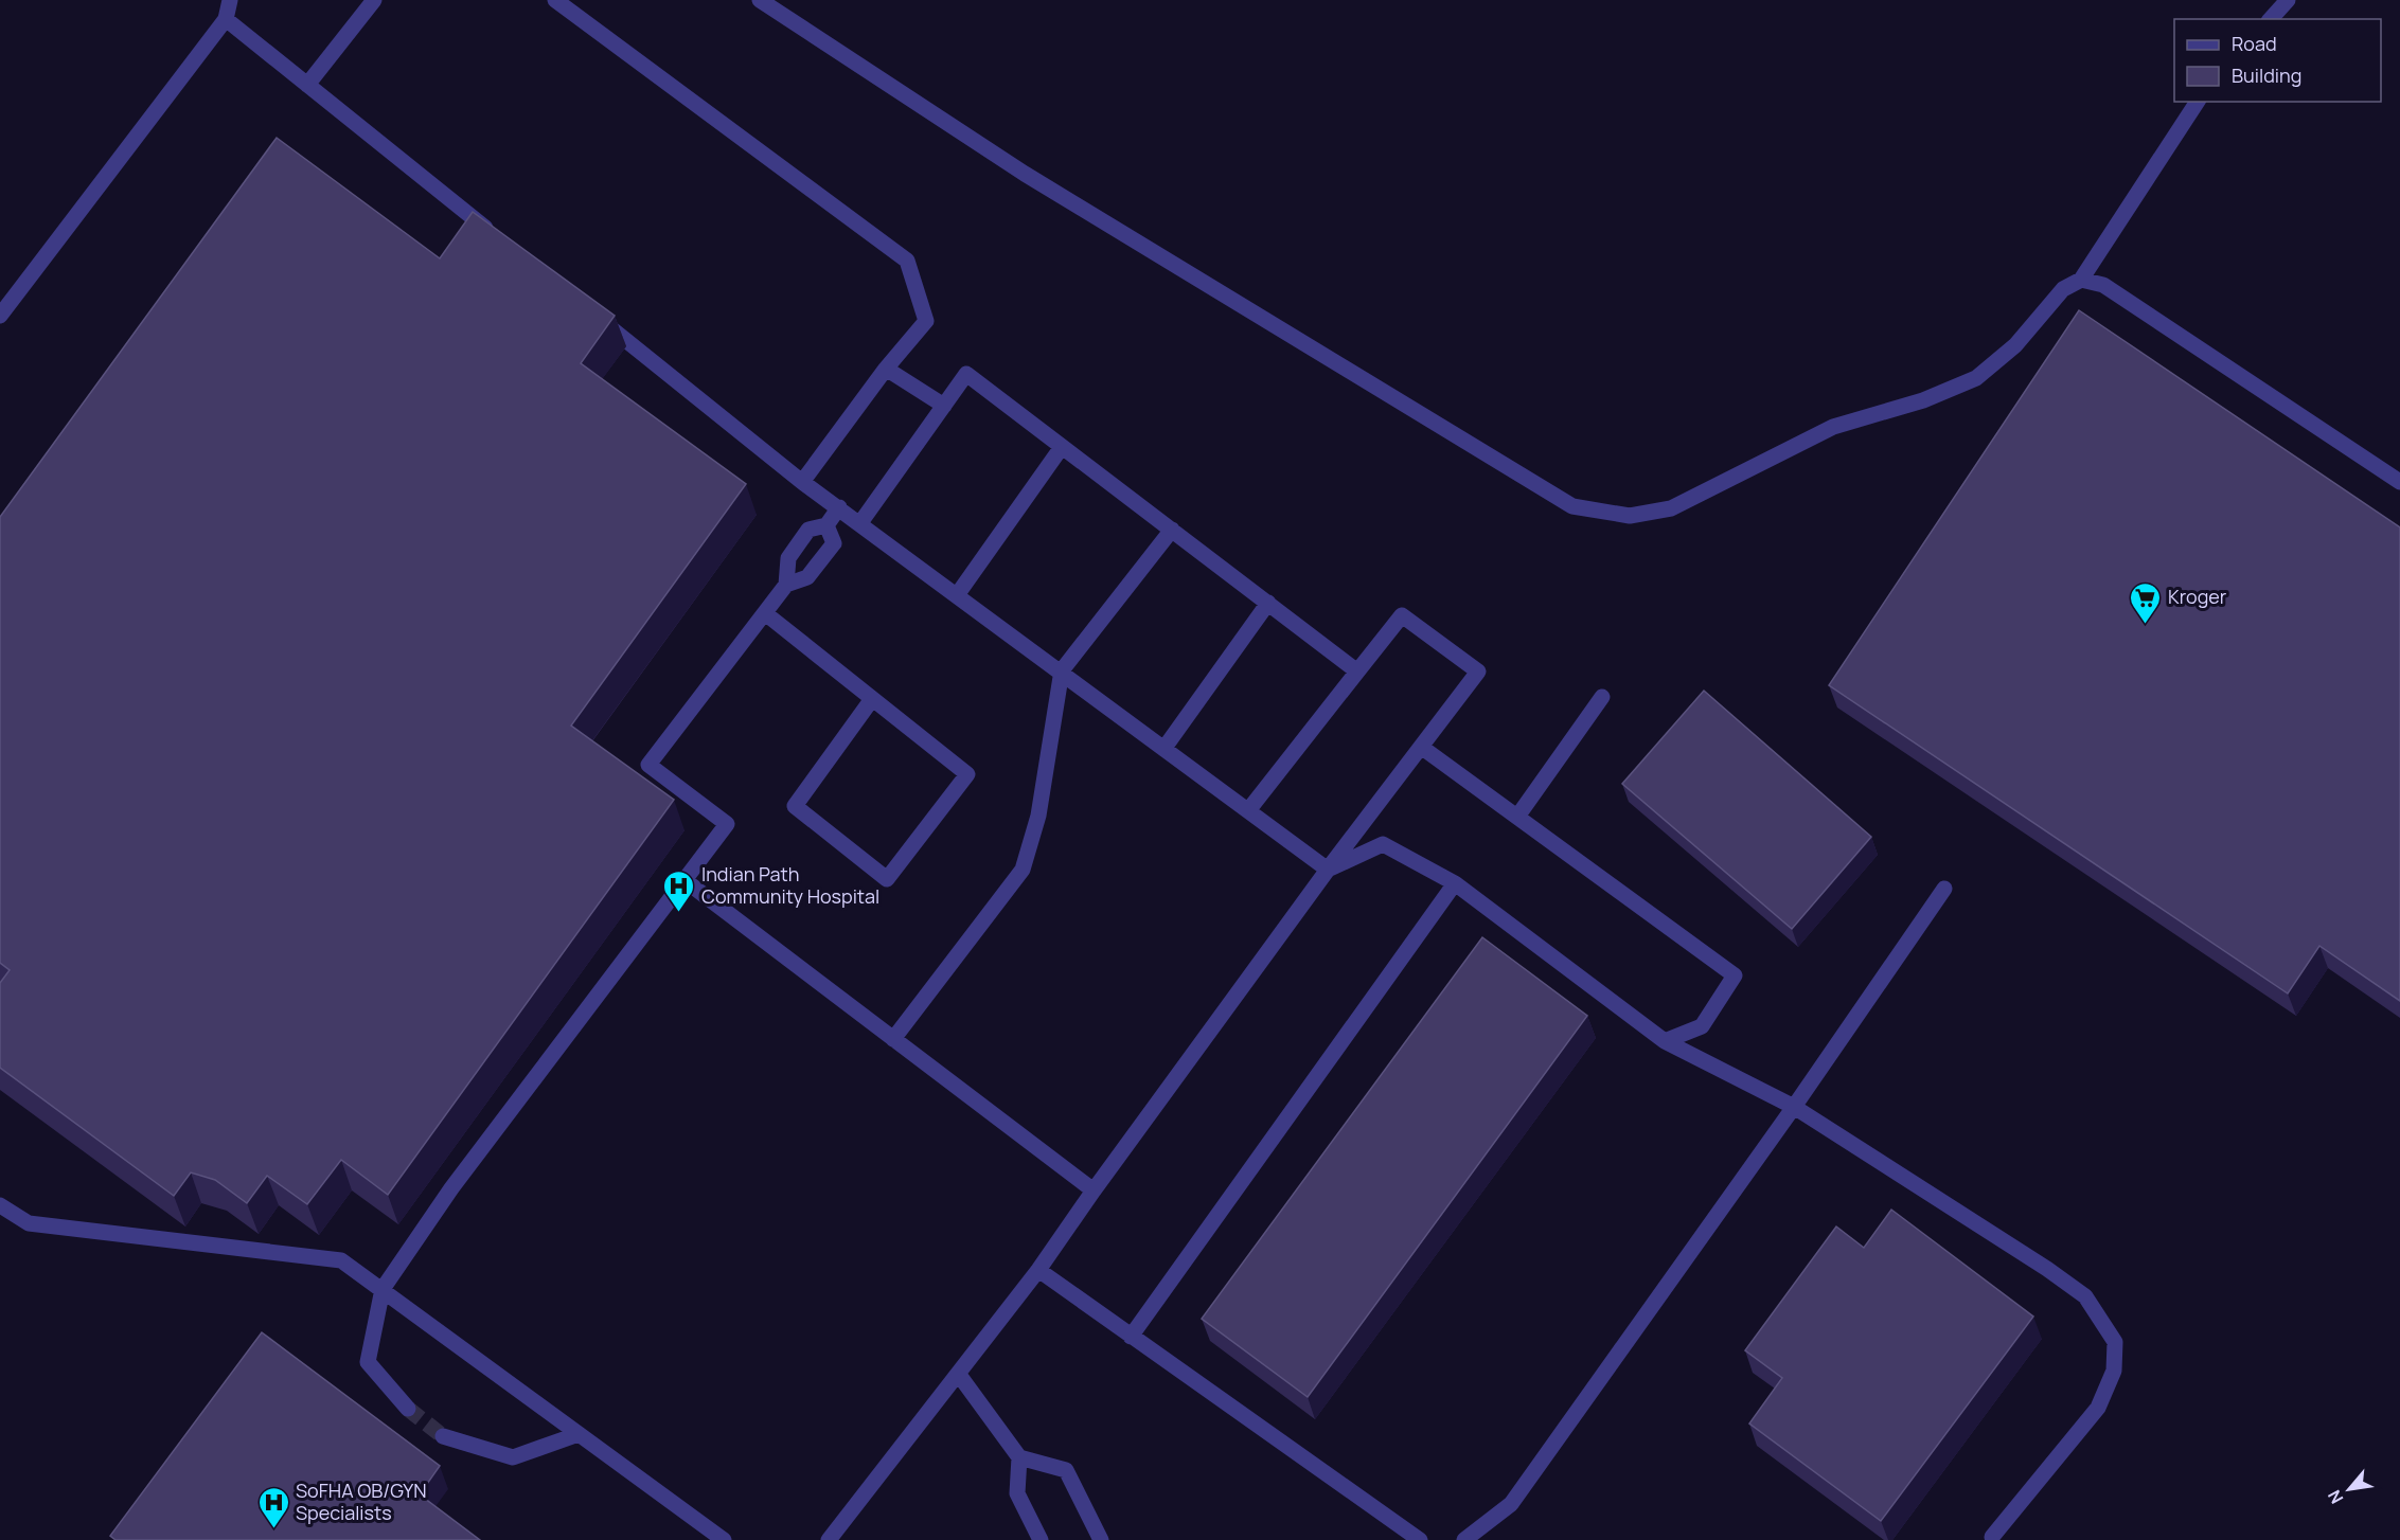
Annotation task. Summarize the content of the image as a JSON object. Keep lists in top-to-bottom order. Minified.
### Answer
{"places":{"supermarket":["Kroger"],"hospital":["Indian Path Community Hospital","SoFHA OB/GYN Specialists"]},"legend":["Road","Building"],"north":"bottom left"}
